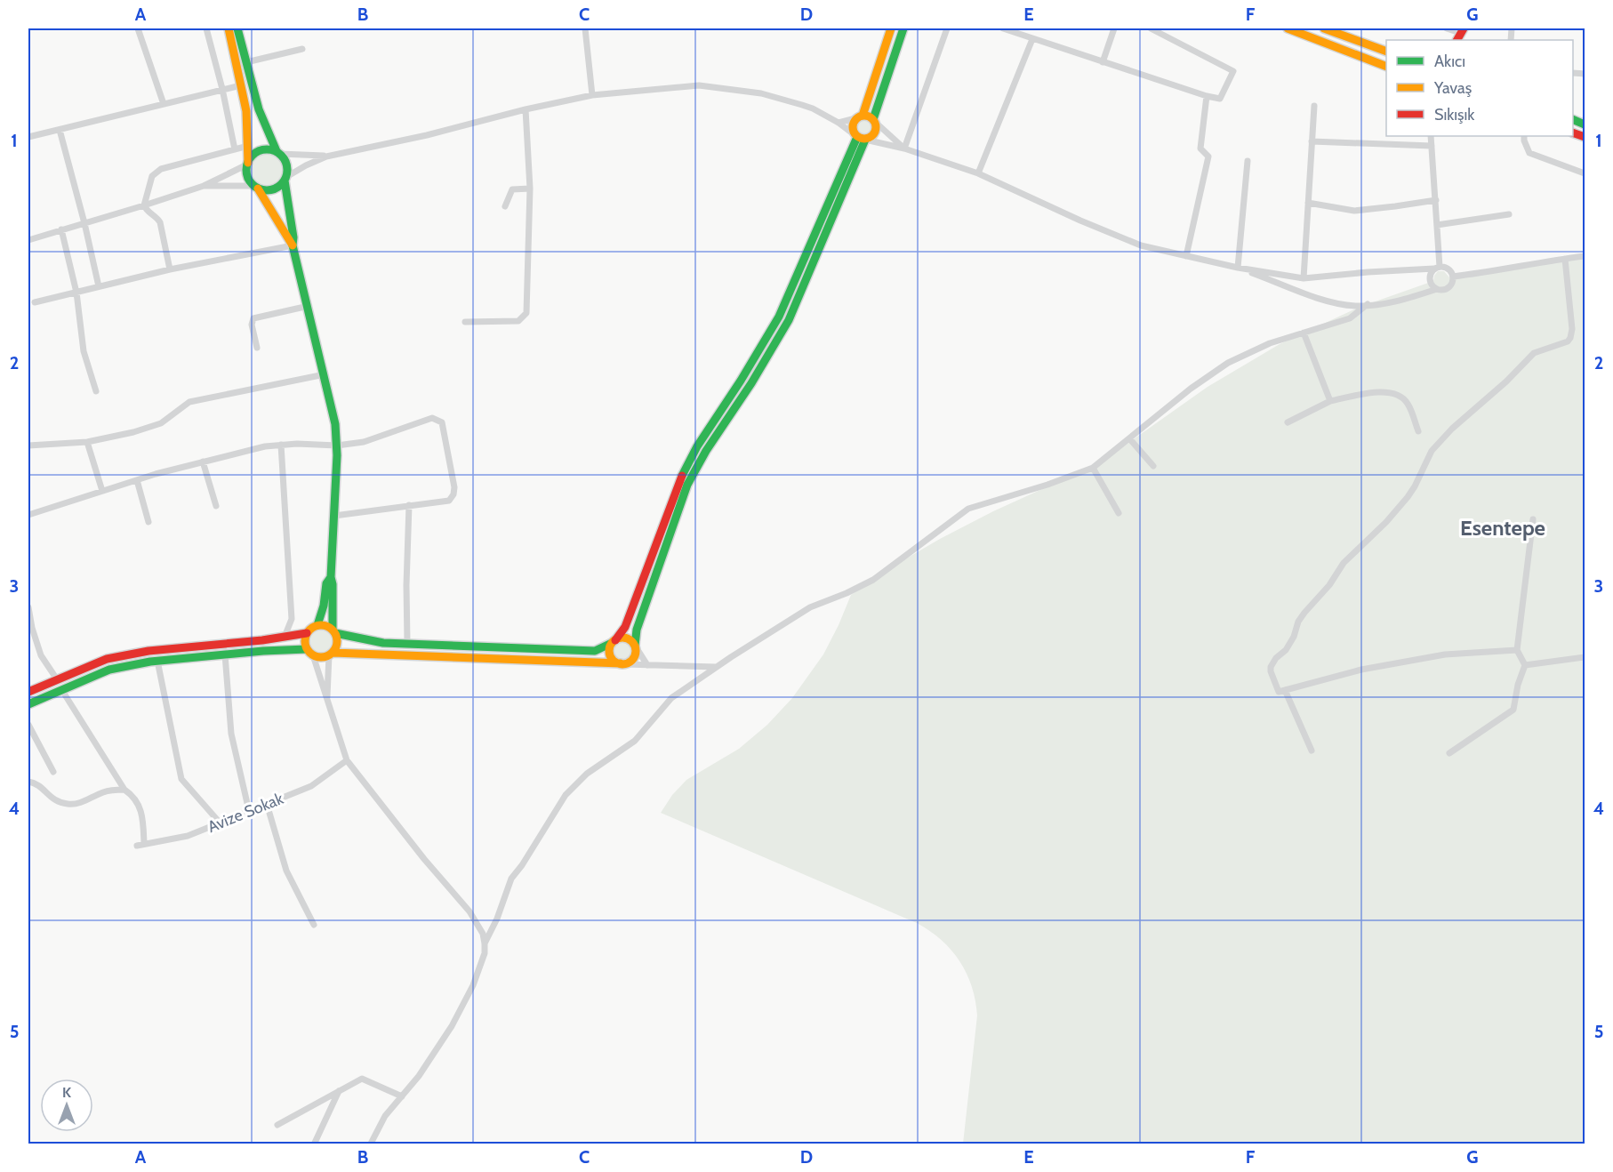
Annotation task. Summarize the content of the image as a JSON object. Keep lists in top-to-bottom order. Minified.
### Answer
{"streets":{"street":["Avize Sokak"]},"districts":["Esentepe"],"legend":["Akıcı","Yavaş","Sıkışık"],"north":"top","grid":{"columns":["A","B","C","D","E","F","G"],"rows":["1","2","3","4","5"]}}
